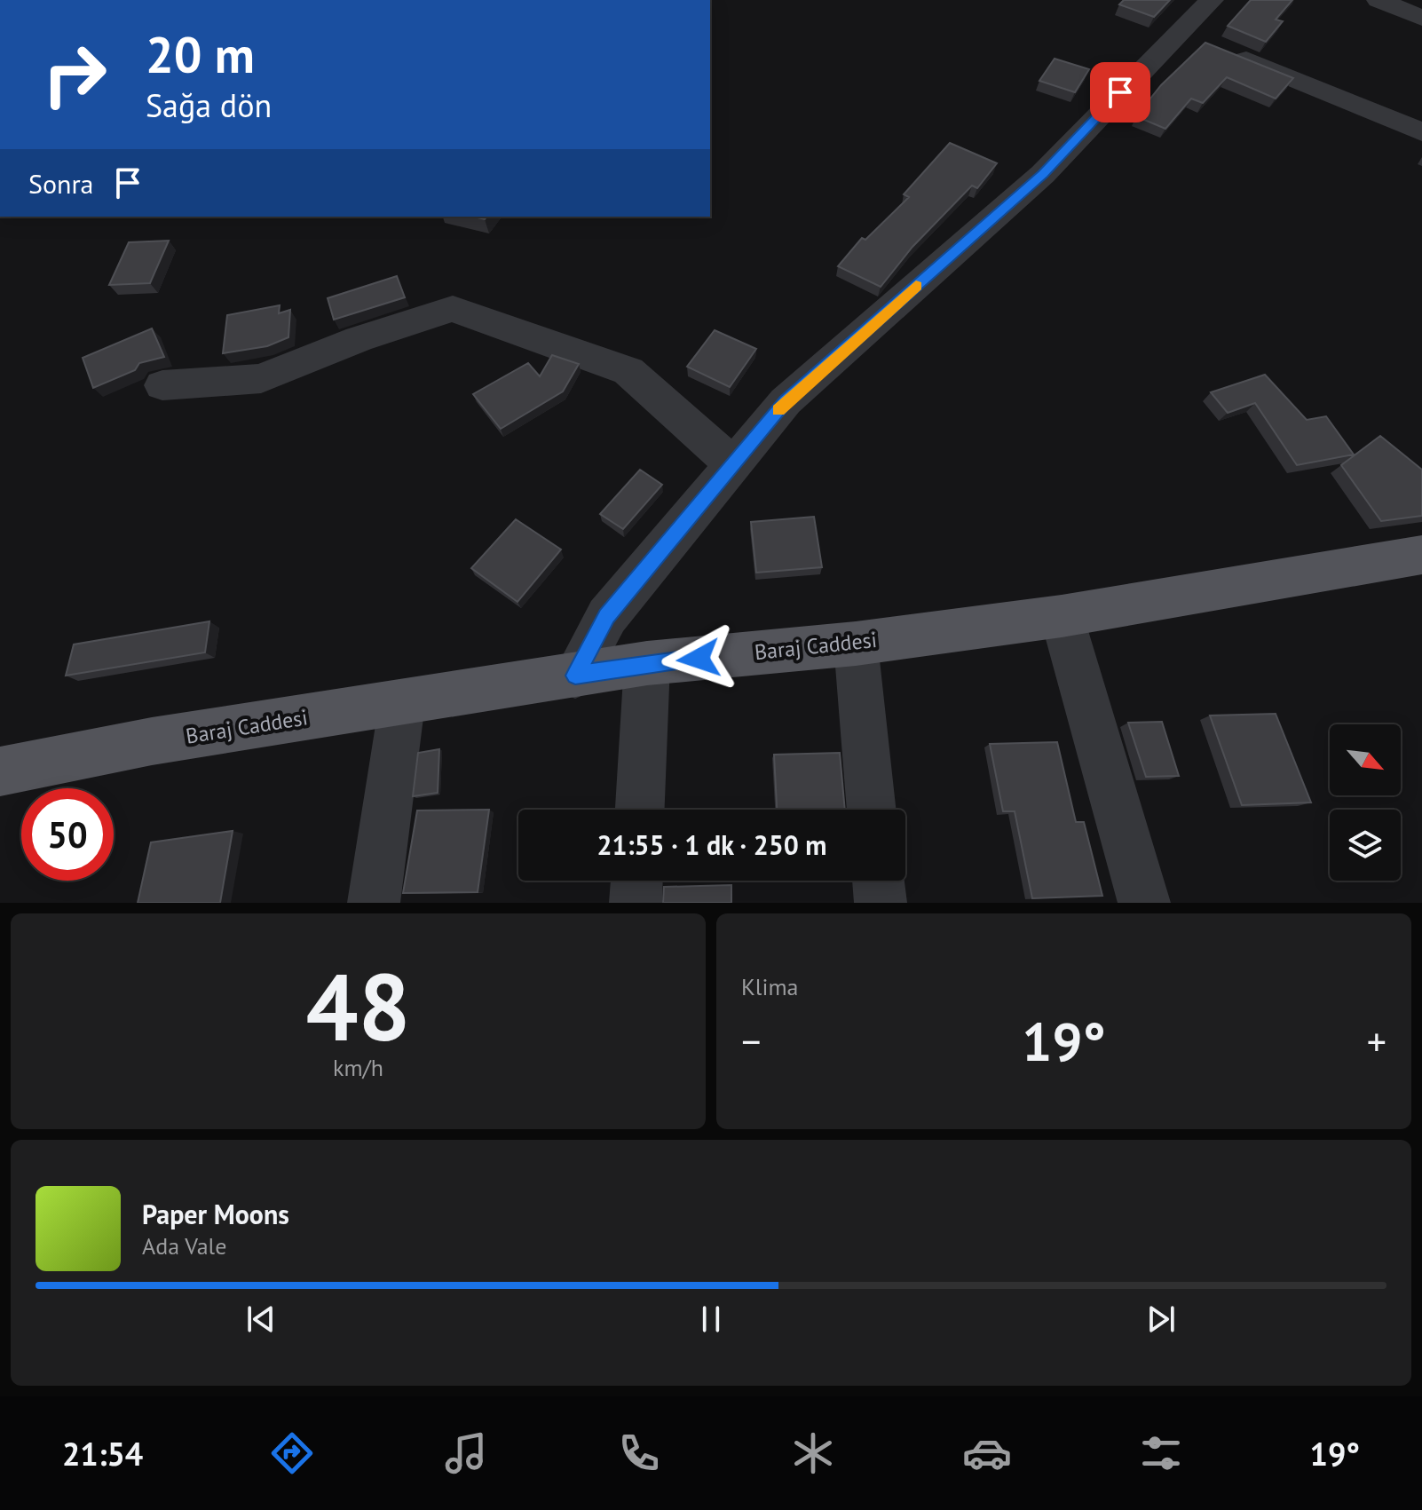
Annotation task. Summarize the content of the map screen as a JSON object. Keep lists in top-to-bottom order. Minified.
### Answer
{"streets":{"main road":["Baraj Caddesi"]},"north":"bottom right","page":{"turn":["20 m","Sağa dön"],"then":"Sonra","limit":"50","trip":"21:55 · 1 dk · 250 m","tile":[["48","km/h"],"Klima"],"heat":["−","19°","+"],"song":["Paper Moons","Ada Vale"],"tabs":["21:54","19°"]}}
